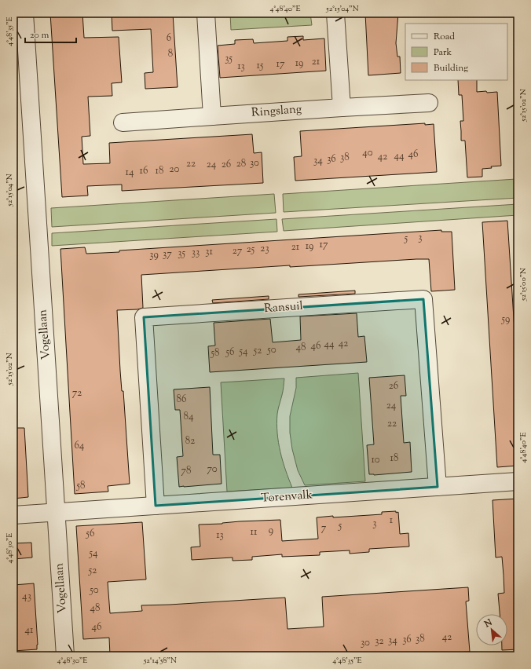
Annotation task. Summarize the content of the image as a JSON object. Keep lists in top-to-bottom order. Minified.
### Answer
{"streets":{"street":["Ringslang","Ransuil","Vogellaan","Torenvalk"]},"crossings":[["Ransuil","Torenvalk"],["Vogellaan","Torenvalk"]],"house_numbers":["6","8","35","21","19","17","15","13","40","46","44","42","38","36","34","30","22","28","24","26","20","16","18","14","3","5","17","19","21","23","25","27","31","33","35","37","39","59","42","44","46","48","50","52","54","56","58","26","72","86","24","84","22","82","64","18","10","70","78","58","1","3","5","7","9","11","56","13","54","52","50","43","48","46","41","42","38","36","34","32","30"],"legend":["Road","Park","Building"],"scale_bar":"20 m","north":"top left","coordinates":["4°48'40\"E","52°15'04\"N","4°48'35\"E","52°15'02\"N","52°15'00\"N","4°48'30\"E","52°14'58\"N"]}
